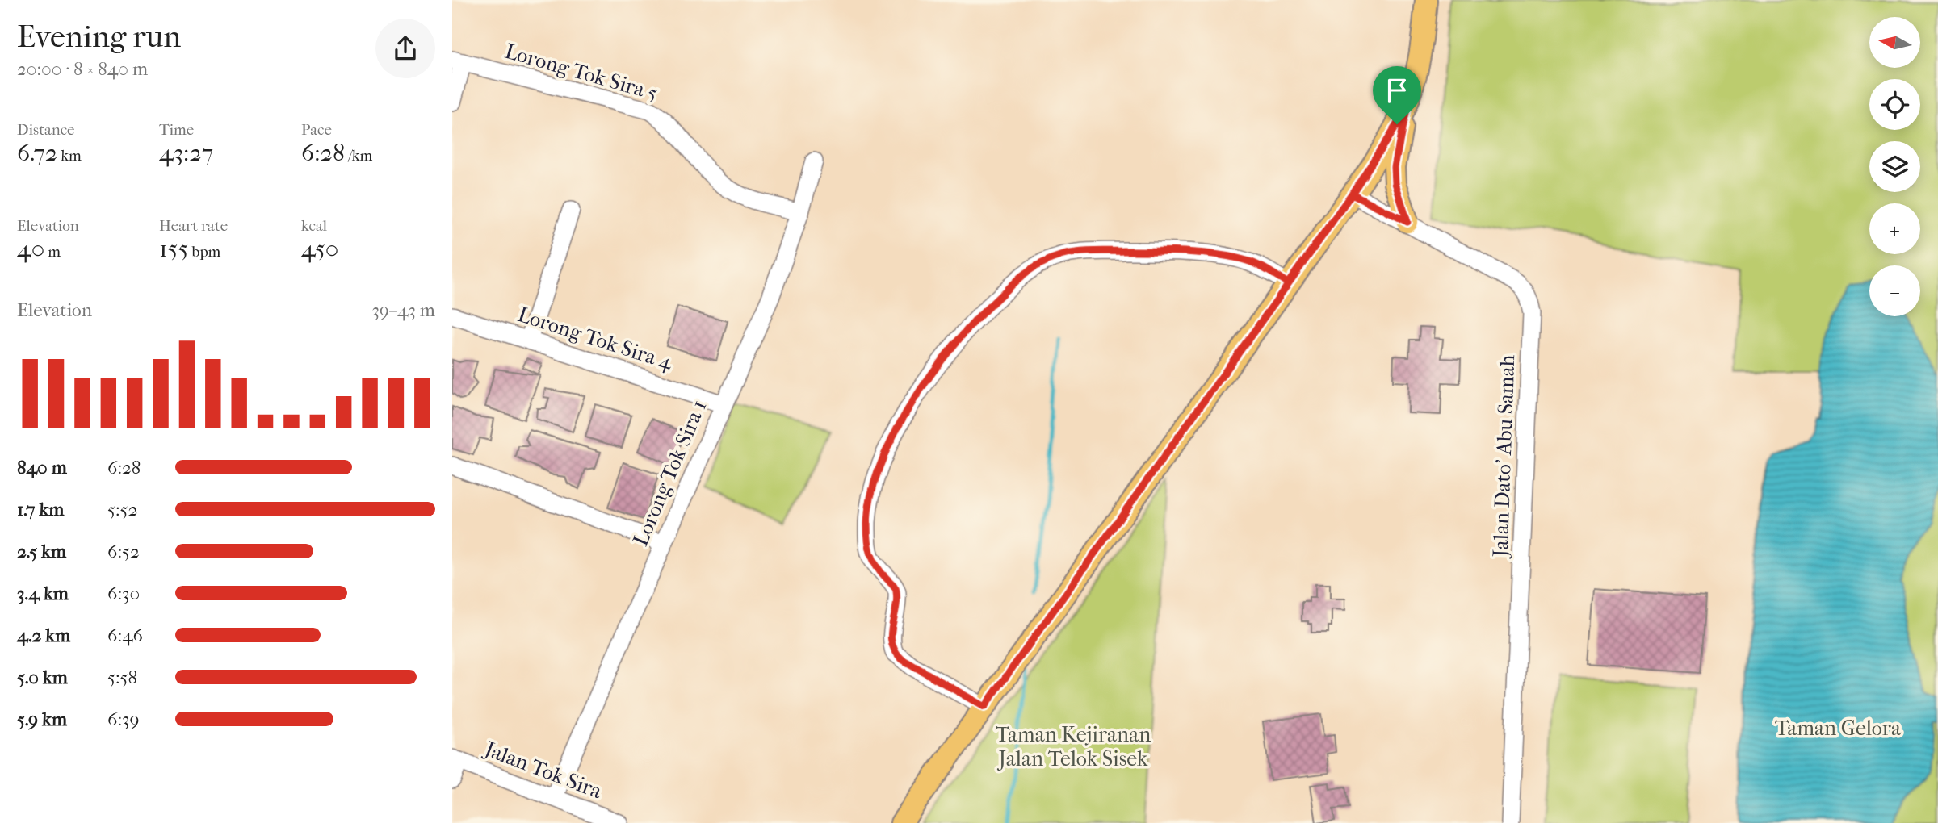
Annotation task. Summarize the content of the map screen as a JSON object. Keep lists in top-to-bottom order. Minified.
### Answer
{"streets":{"street":["Lorong Tok Sira 5","Lorong Tok Sira 4","Jalan Dato' Abu Samah","Lorong Tok Sira 1","Jalan Tok Sira"]},"crossings":[["Lorong Tok Sira 5","Lorong Tok Sira 1"],["Lorong Tok Sira 4","Lorong Tok Sira 1"],["Lorong Tok Sira 1","Jalan Tok Sira"]],"parks":["Taman Gelora","Taman Kejiranan Jalan Telok Sisek"],"north":"left","page":{"heading":["Evening run","20:00 · 8 × 840 m"],"map_buttons":["+","−"],"stats":[["Distance","6.72 km"],["Time","43:27"],["Pace","6:28 /km"],["Elevation","40 m"],["Heart rate","155 bpm"],["kcal","450"]],"chart":["Elevation","39–43 m"],"list":[{"name":"840 m","note":"6:28"},{"name":"1.7 km","note":"5:52"},{"name":"2.5 km","note":"6:52"},{"name":"3.4 km","note":"6:30"},{"name":"4.2 km","note":"6:46"},{"name":"5.0 km","note":"5:58"},{"name":"5.9 km","note":"6:39"}]}}
